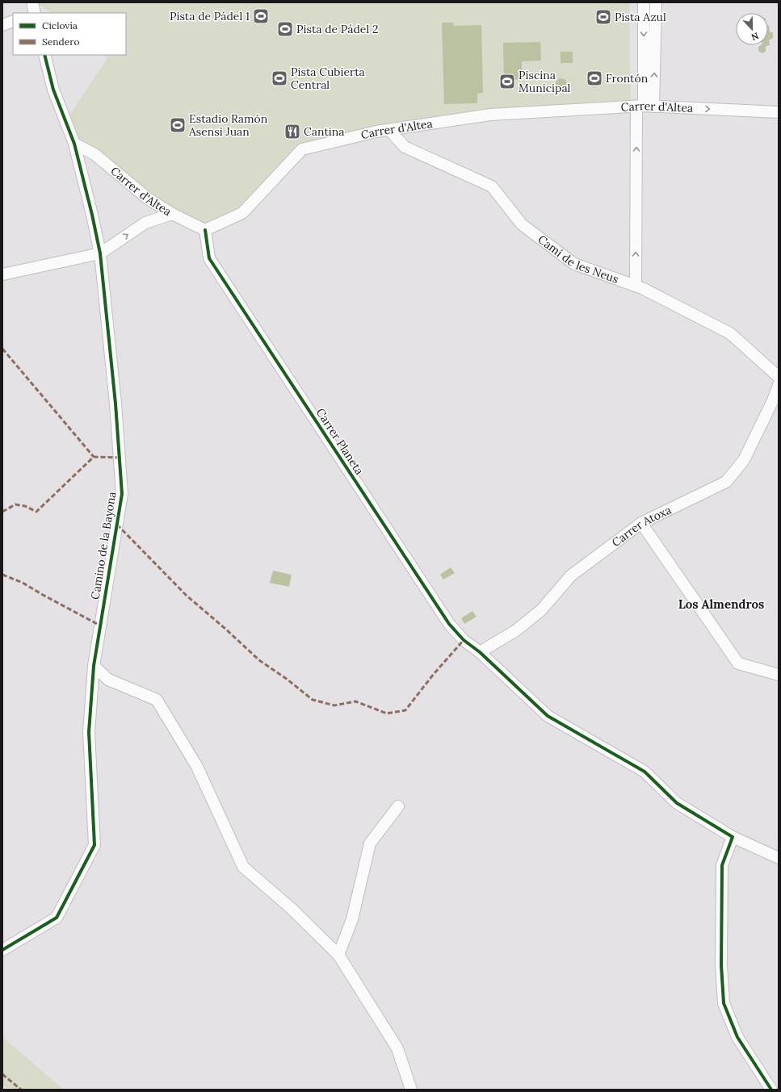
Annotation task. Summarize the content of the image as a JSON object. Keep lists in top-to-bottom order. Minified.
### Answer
{"streets":{"street":["Carrer d'Altea","Camí de les Neus","Carrer Planeta","Carrer Atoxa","Camino de la Bayona"]},"crossings":[["Carrer d'Altea","Camí de les Neus"],["Carrer d'Altea","Carrer Planeta"],["Carrer d'Altea","Camino de la Bayona"],["Carrer Planeta","Carrer Atoxa"]],"districts":["Los Almendros"],"places":{"sports":["Pista de Pádel 1","Pista Azul","Pista de Pádel 2","Pista Cubierta Central","Frontón","Piscina Municipal","Estadio Ramón Asensi Juan"],"restaurant":["Cantina"]},"legend":["Ciclovía","Sendero"],"north":"bottom"}
